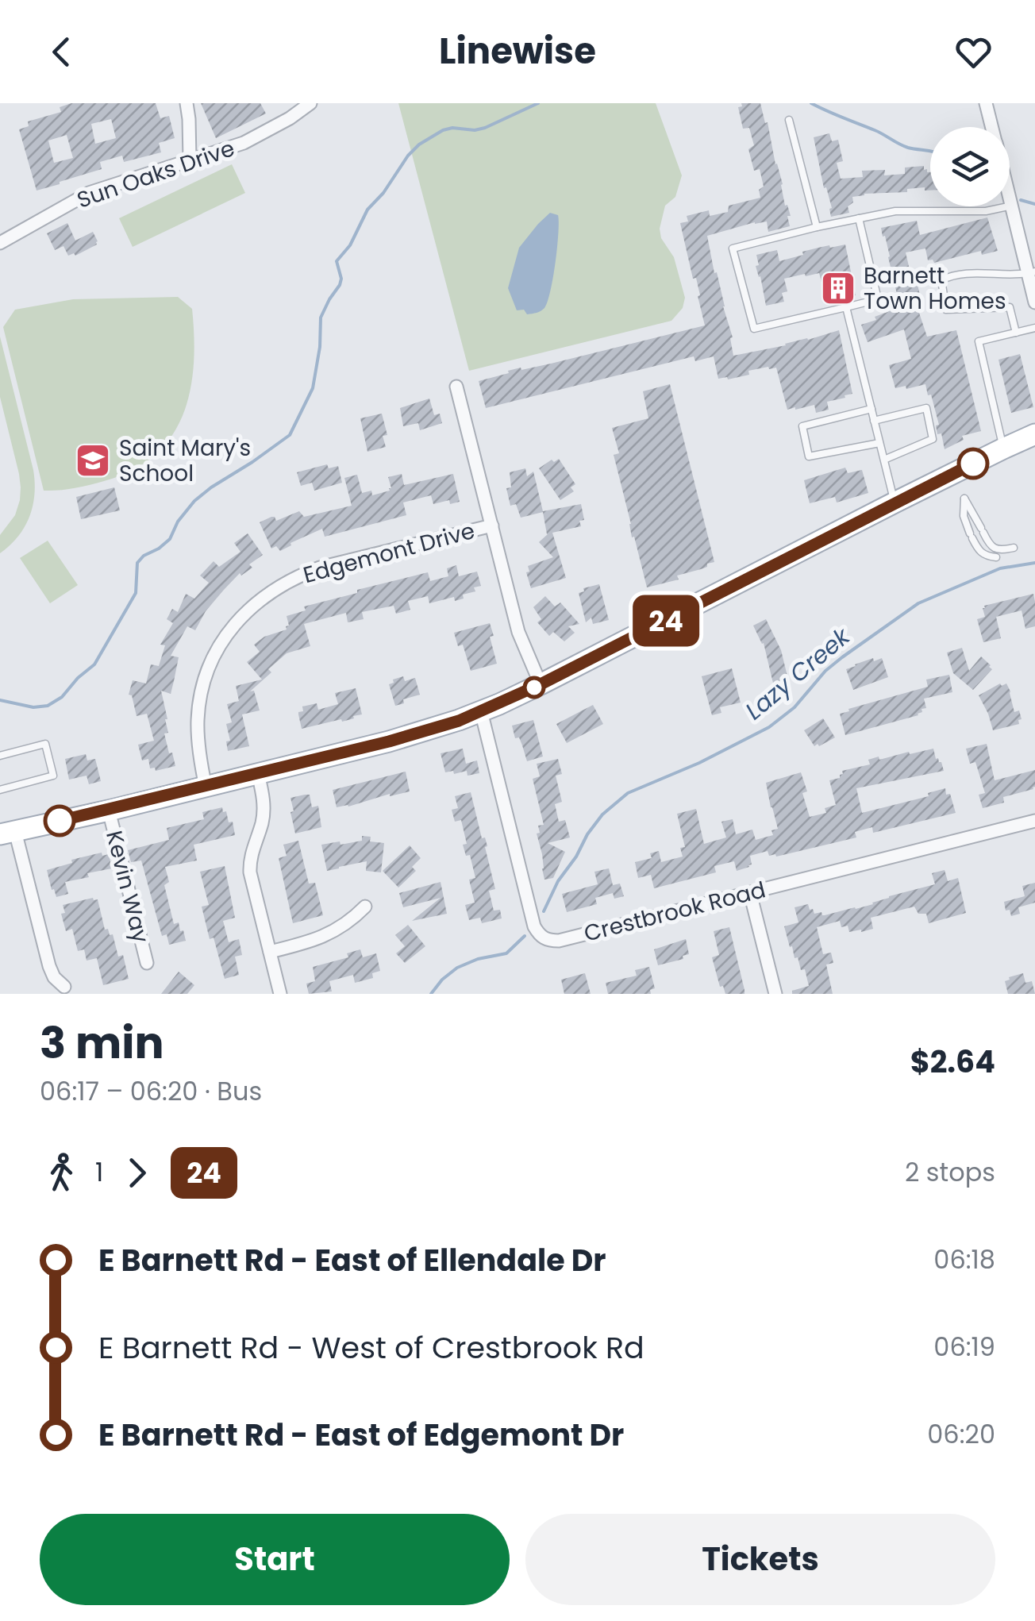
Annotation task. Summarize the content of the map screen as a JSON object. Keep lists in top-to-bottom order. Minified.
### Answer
{"streets":{"street":["Sun Oaks Drive","Edgemont Drive","Kevin Way","Crestbrook Road"]},"water":["Lazy Creek"],"places":{"building":["Barnett Town Homes"],"school or university":["Saint Mary's School"]},"lines":["bus line 24"],"page":{"header":"Linewise","on_map":"24","heading":["3 min","06:17 – 06:20 · Bus","$2.64"],"legs":["1","24","2 stops"],"list":[{"name":"E Barnett Rd - East of Ellendale Dr","value":"06:18"},{"name":"E Barnett Rd - West of Crestbrook Rd","value":"06:19"},{"name":"E Barnett Rd - East of Edgemont Dr","value":"06:20"}],"buttons":["Start","Tickets"]}}
